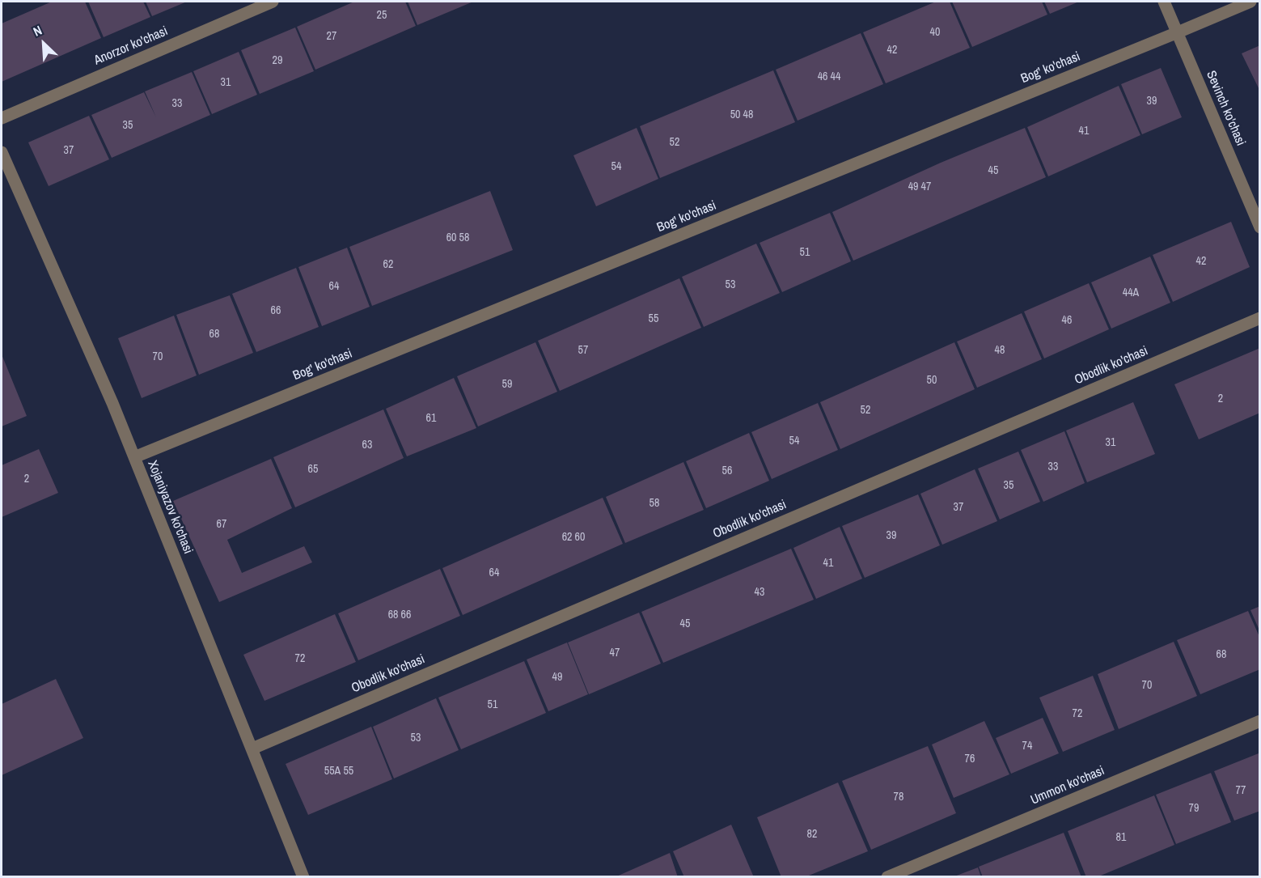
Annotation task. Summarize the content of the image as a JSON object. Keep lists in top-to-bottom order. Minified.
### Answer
{"streets":{"street":["Anorzor ko'chasi","Bog' ko'chasi","Sevinch ko'chasi","Obodlik ko'chasi","Xojaniyazov ko'chasi","Ummon ko'chasi"]},"crossings":[["Bog' ko'chasi","Sevinch ko'chasi"],["Bog' ko'chasi","Xojaniyazov ko'chasi"],["Obodlik ko'chasi","Xojaniyazov ko'chasi"]],"house_numbers":["25","40","27","42","29","46 44","31","39","33","50 48","35","41","52","37","54","45","49 47","60 58","51","42","62","53","64","44A","66","55","46","68","57","48","70","50","59","2","52","61","54","31","63","33","65","56","2","35","58","37","67","39","62 60","41","64","43","68 66","45","47","68","72","49","70","51","72","53","74","76","55A 55","77","78","79","82","81"],"north":"top left"}
